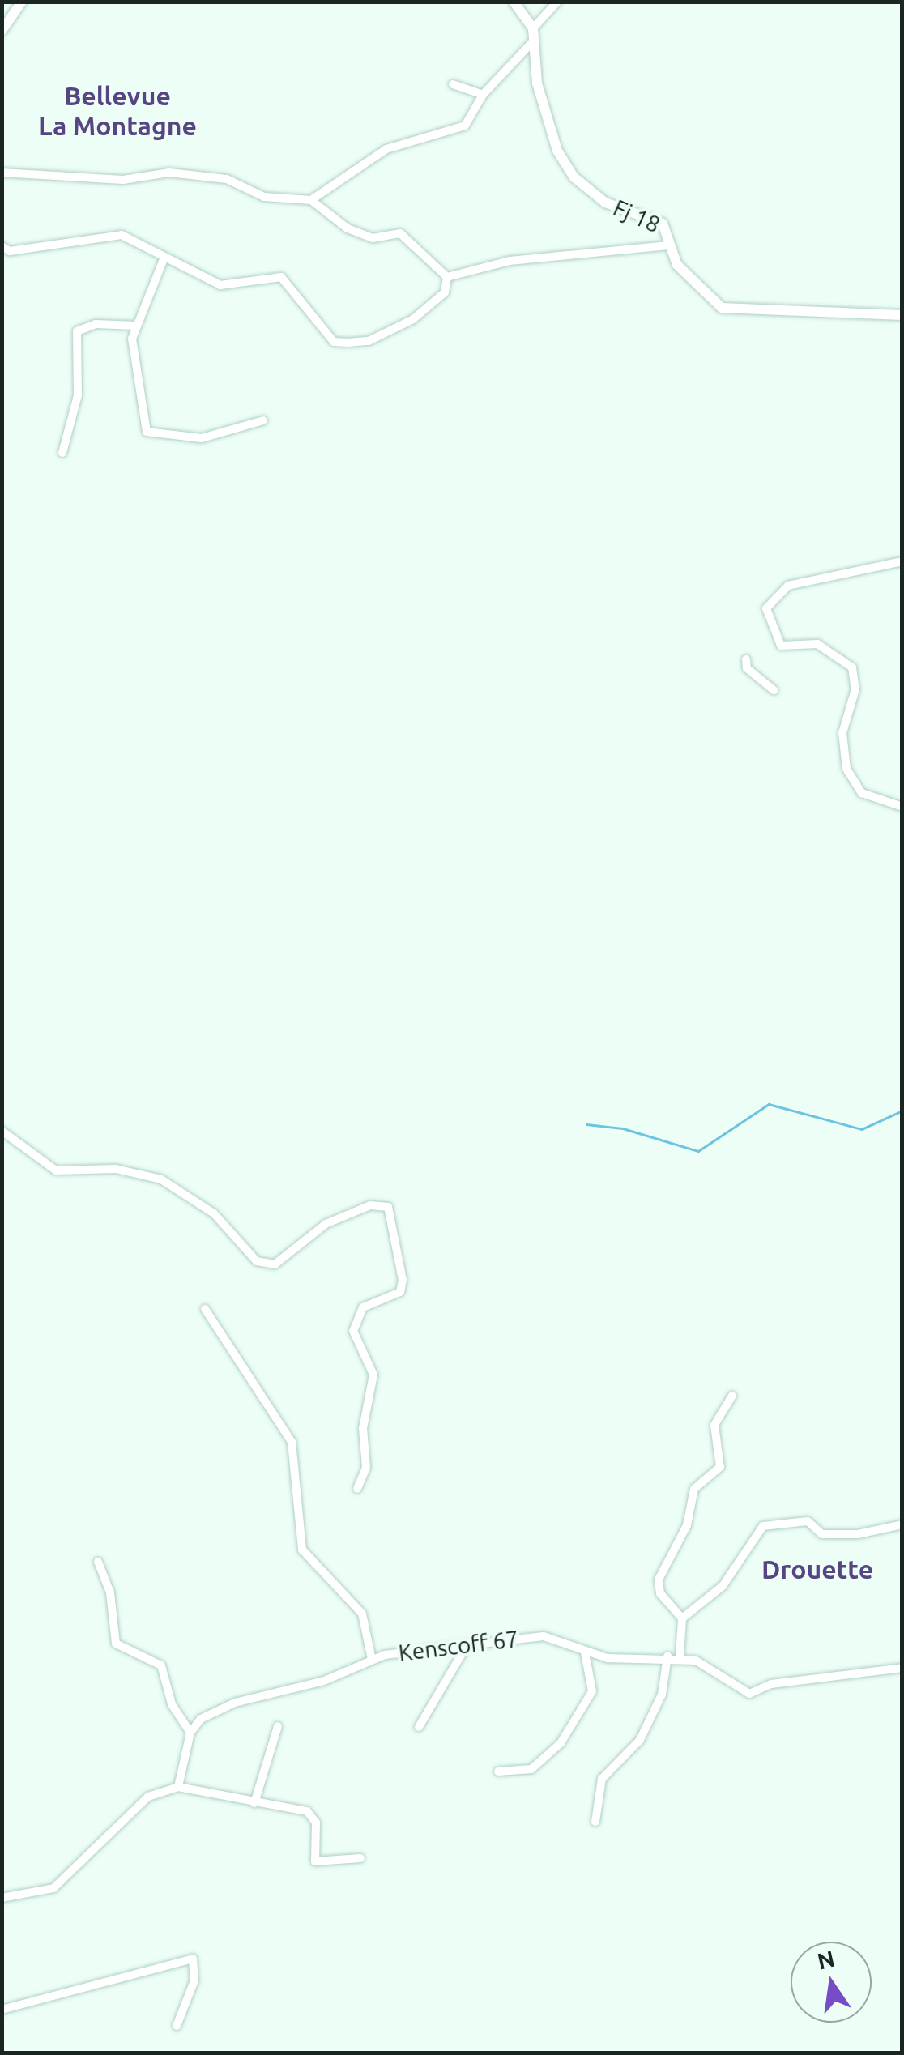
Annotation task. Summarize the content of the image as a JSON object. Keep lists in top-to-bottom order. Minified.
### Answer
{"streets":{"street":["Fj 18","Kenscoff 67"]},"districts":["Bellevue La Montagne","Drouette"],"north":"top"}
